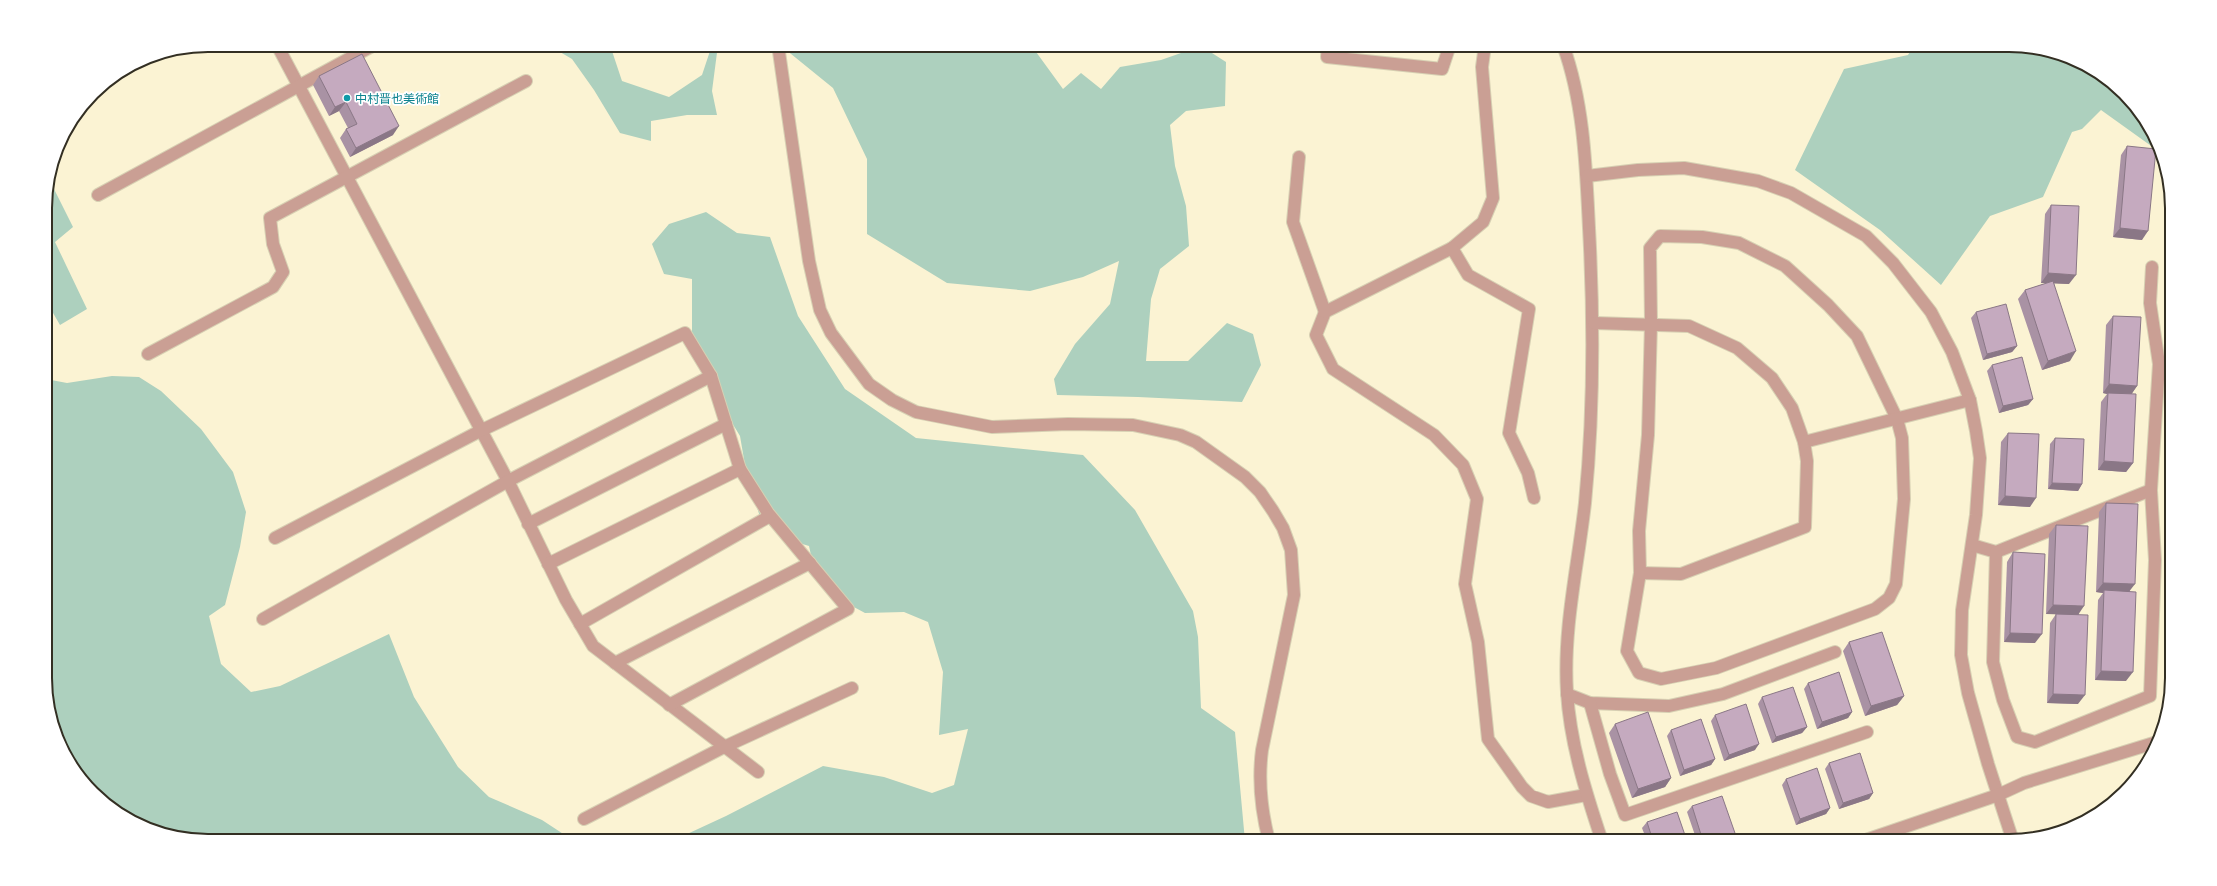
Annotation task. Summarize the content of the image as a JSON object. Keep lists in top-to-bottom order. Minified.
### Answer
{"places":["中村晋也美術館"]}
